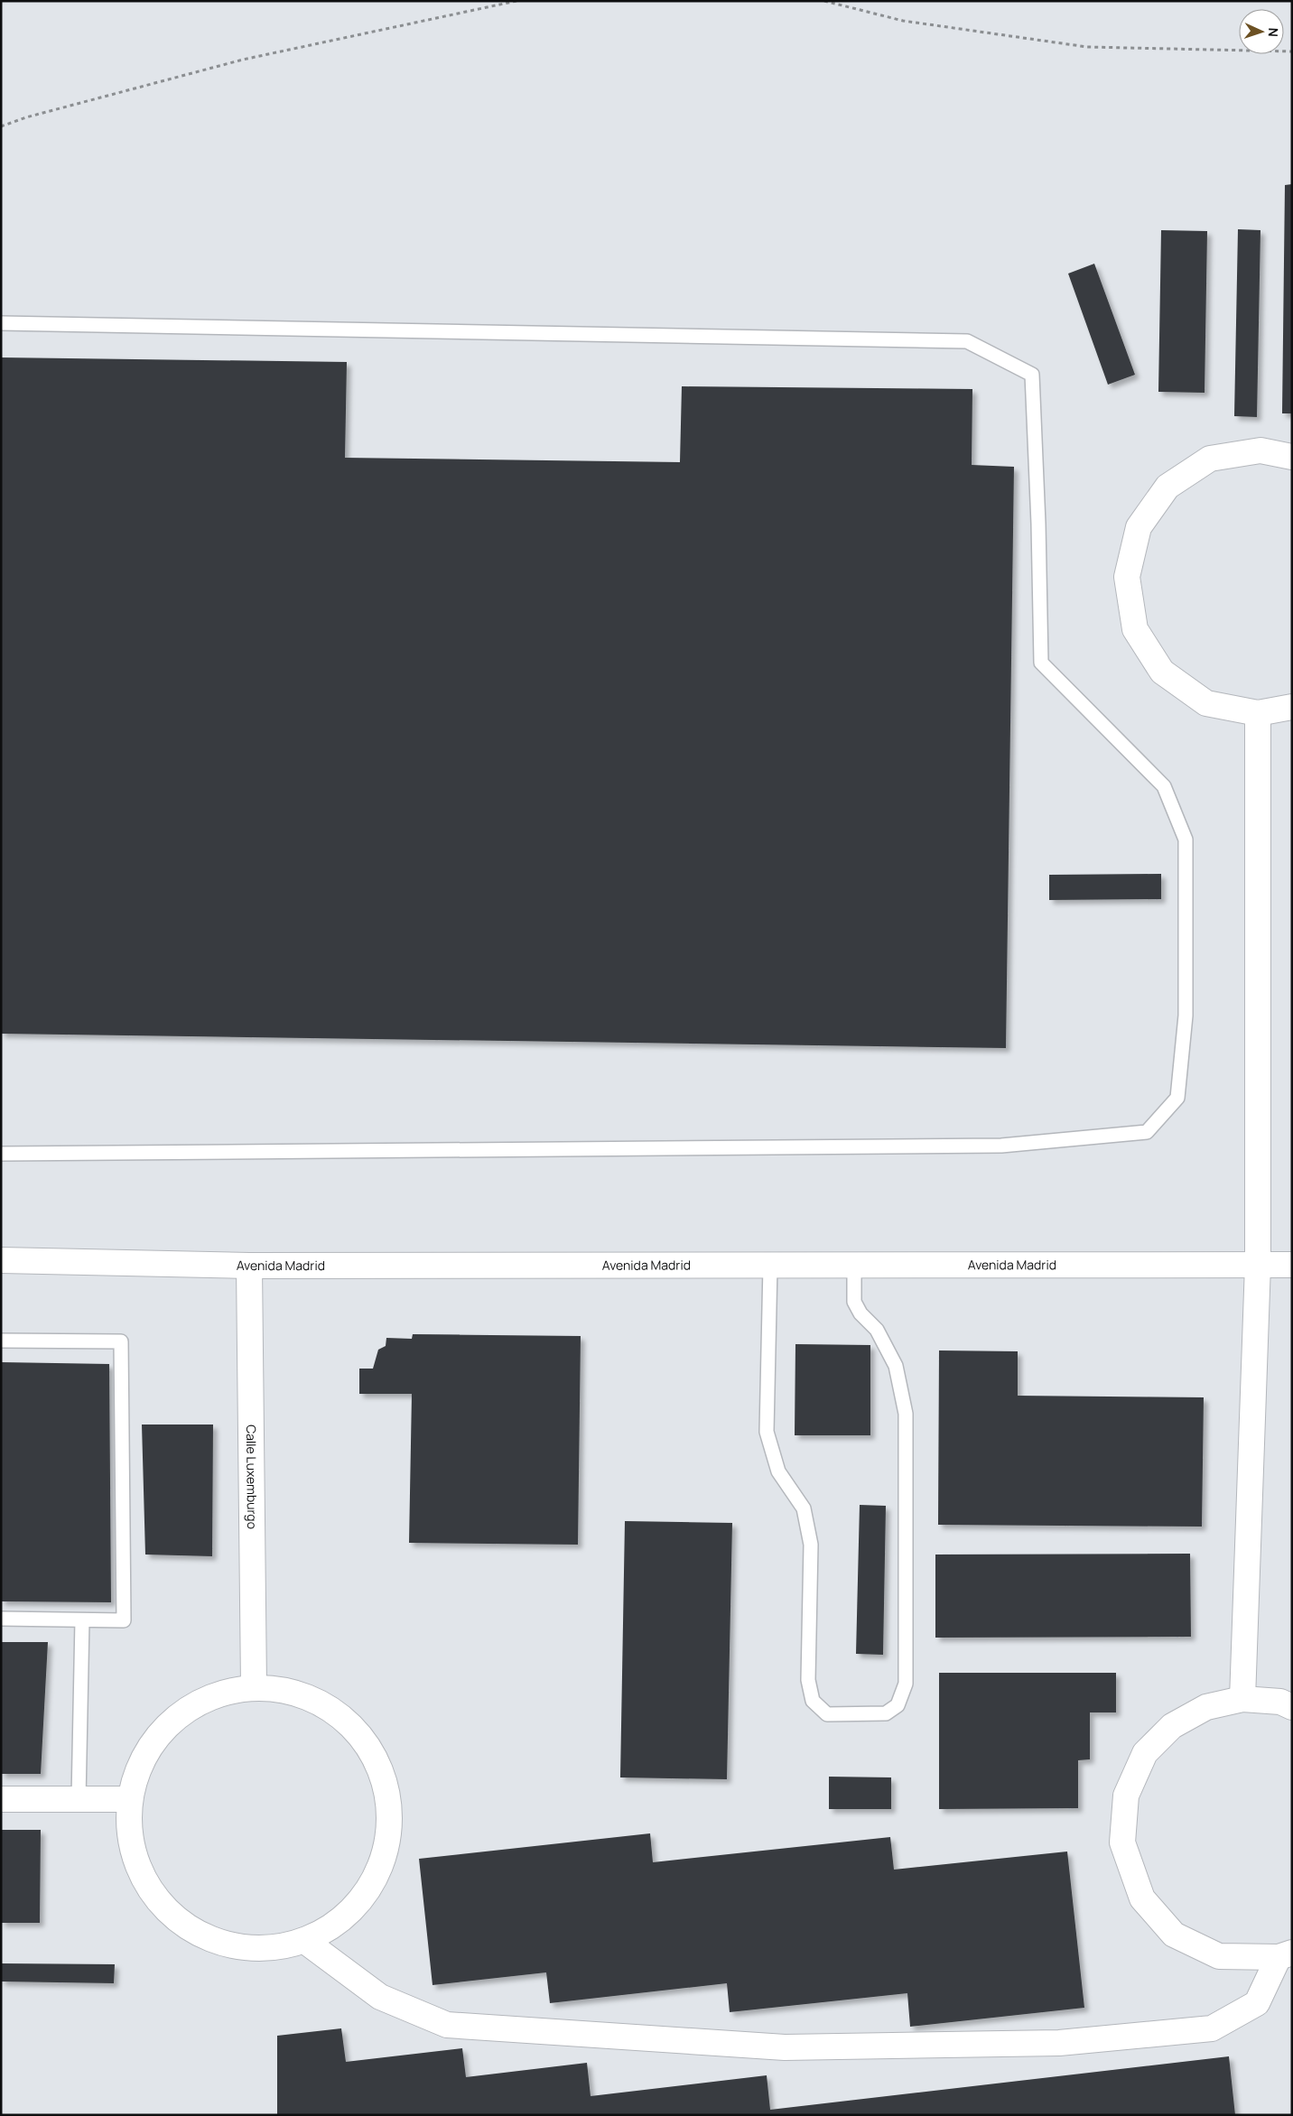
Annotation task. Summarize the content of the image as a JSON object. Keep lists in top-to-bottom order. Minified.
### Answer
{"streets":{"street":["Avenida Madrid","Calle Luxemburgo"]},"crossings":[["Avenida Madrid","Calle Luxemburgo"]],"north":"right"}
